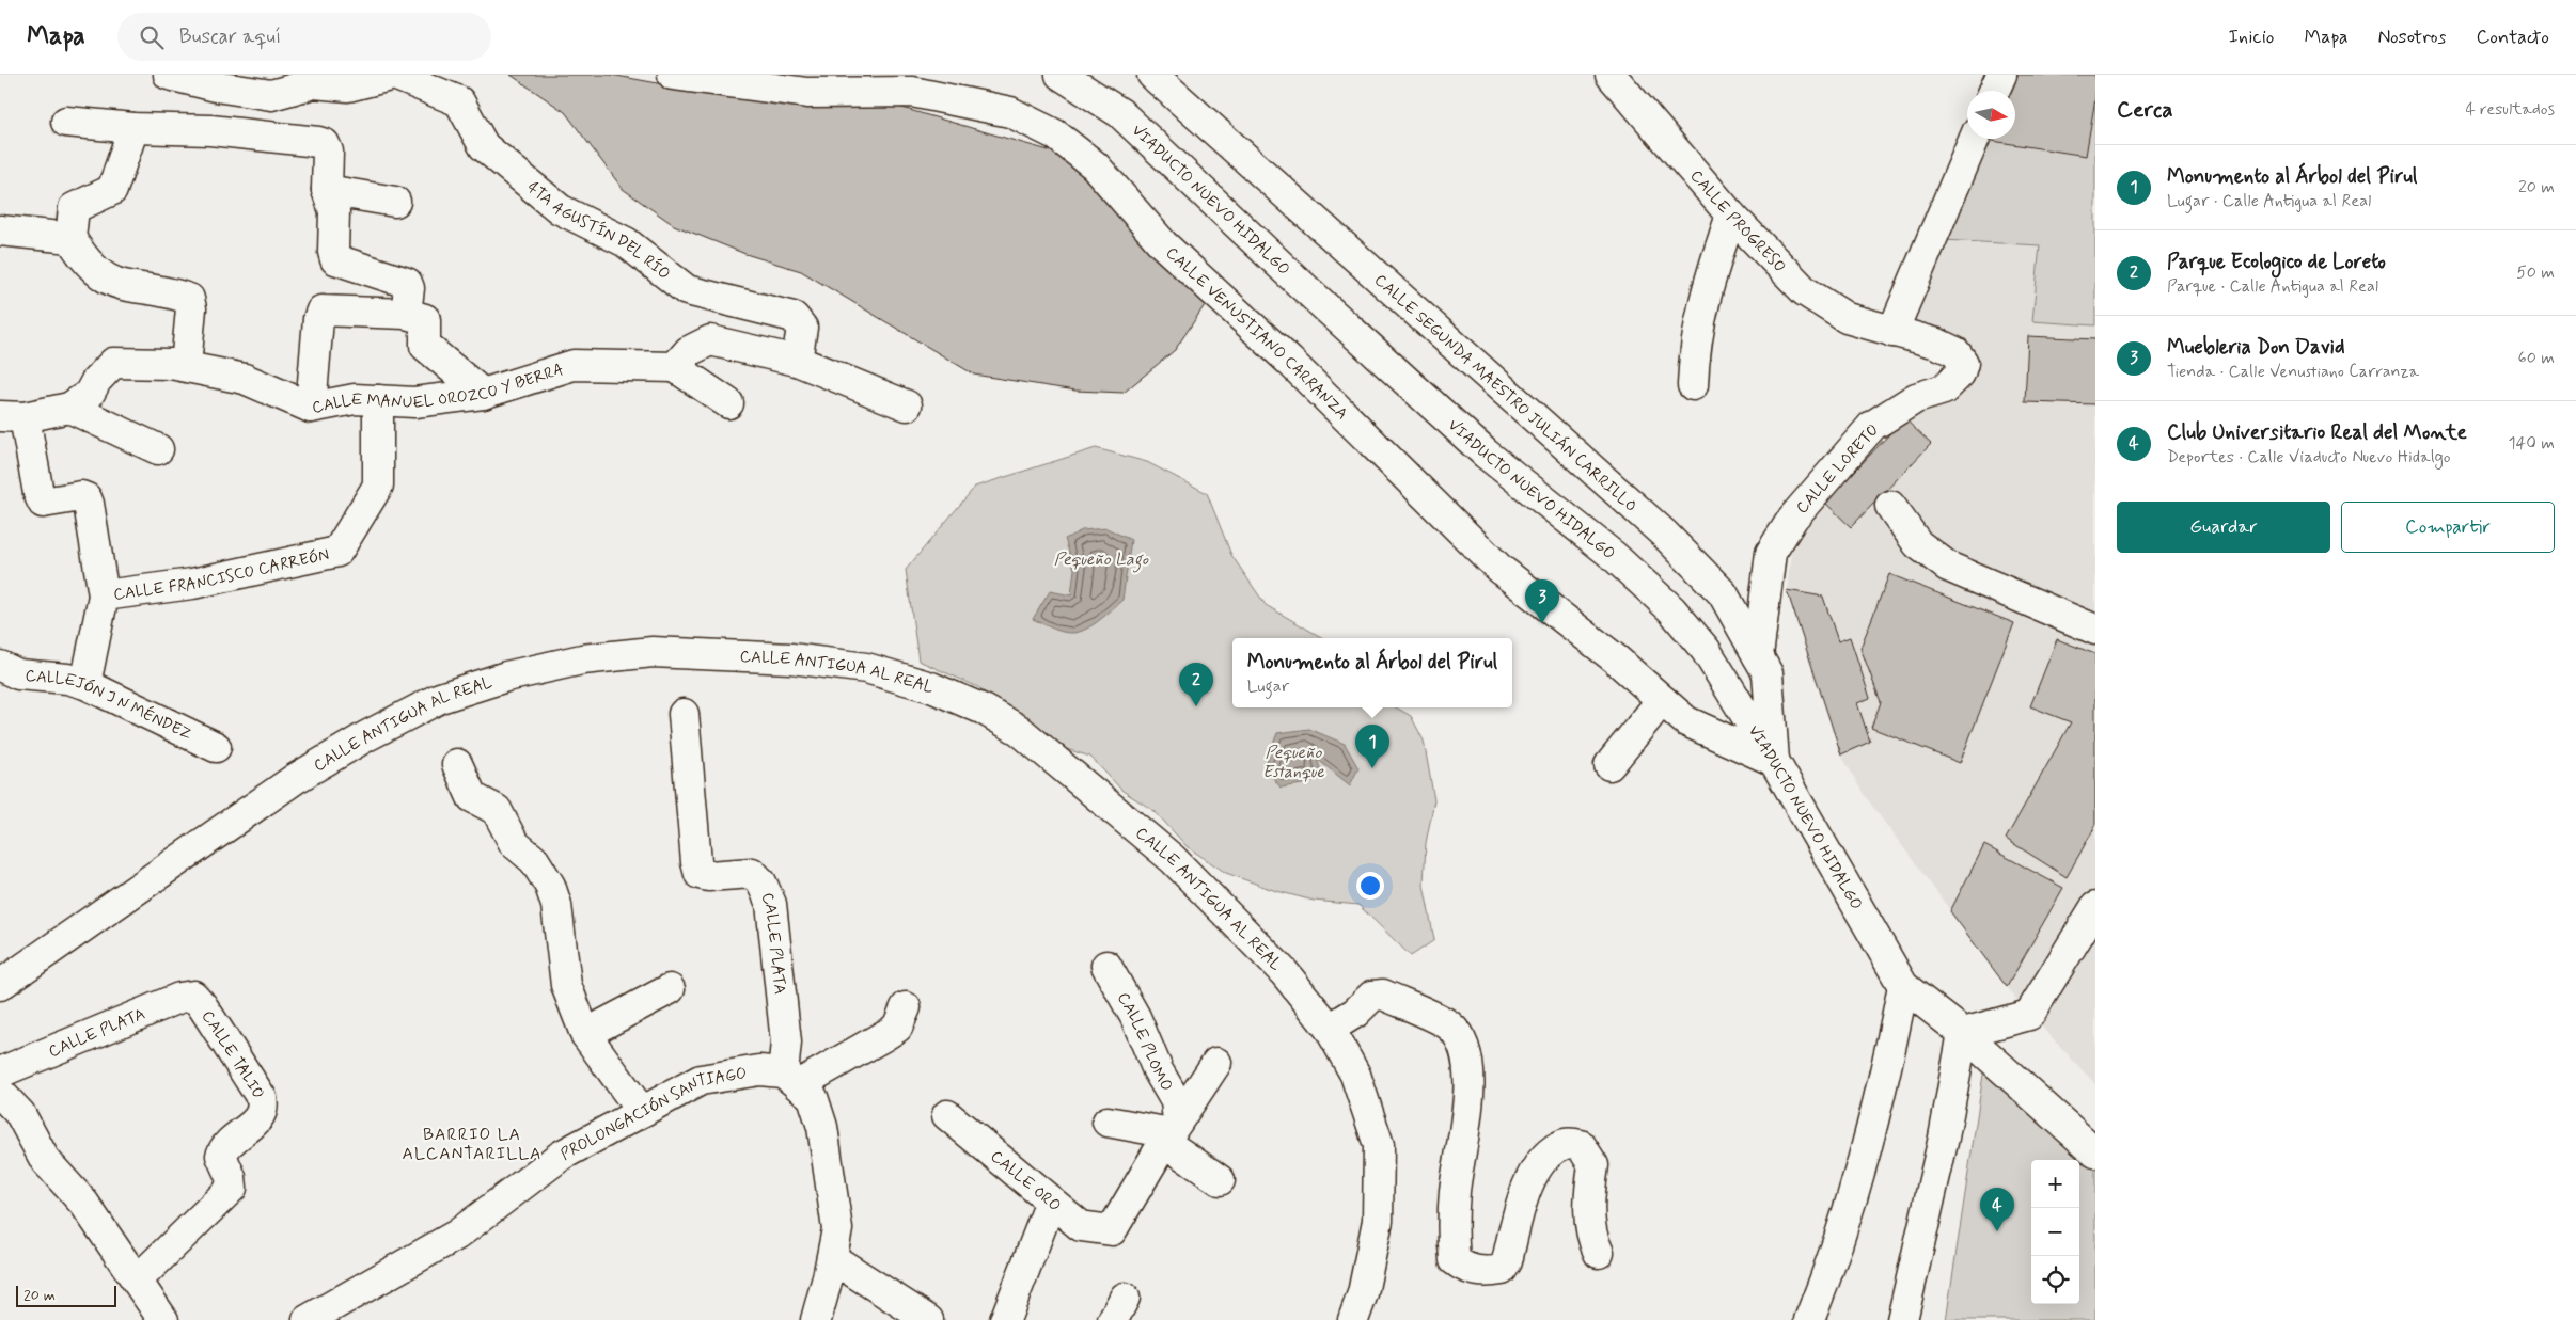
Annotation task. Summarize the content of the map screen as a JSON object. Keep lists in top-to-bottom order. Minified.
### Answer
{"streets":{"street":["VIADUCTO NUEVO HIDALGO","CALLE PROGRESO","4TA AGUSTÍN DEL RÍO","CALLE VENUSTIANO CARRANZA","CALLE MANUEL OROZCO Y BERRA","CALLE SEGUNDA MAESTRO JULIÁN CARRILLO","CALLE LORETO","CALLE FRANCISCO CARREÓN","CALLE ANTIGUA AL REAL","CALLEJÓN J N MÉNDEZ","CALLE PLATA","CALLE PLOMO","CALLE TALIO","PROLONGACIÓN SANTIAGO","CALLE ORO"]},"crossings":[["VIADUCTO NUEVO HIDALGO","CALLE VENUSTIANO CARRANZA"],["VIADUCTO NUEVO HIDALGO","CALLE SEGUNDA MAESTRO JULIÁN CARRILLO"],["CALLE PROGRESO","CALLE LORETO"],["CALLE VENUSTIANO CARRANZA","CALLE SEGUNDA MAESTRO JULIÁN CARRILLO"],["CALLE MANUEL OROZCO Y BERRA","CALLE FRANCISCO CARREÓN"],["CALLE SEGUNDA MAESTRO JULIÁN CARRILLO","CALLE LORETO"],["CALLE PLATA","CALLE TALIO"],["CALLE PLATA","PROLONGACIÓN SANTIAGO"],["CALLE PLOMO","CALLE ORO"]],"districts":["BARRIO LA ALCANTARILLA"],"water":["Pequeño Lago","Pequeño Estanque"],"scale_bar":"20 m","north":"right","page":{"header":"Mapa","search":"Buscar aquí","nav":["Inicio","Mapa","Nosotros","Contacto"],"heading":["Cerca","4 resultados"],"list":[{"mark":"1","name":"Monumento al Árbol del Pirul","note":"Lugar · Calle Antigua al Real","value":"20 m"},{"mark":"2","name":"Parque Ecologico de Loreto","note":"Parque · Calle Antigua al Real","value":"50 m"},{"mark":"3","name":"Muebleria Don David","note":"Tienda · Calle Venustiano Carranza","value":"60 m"},{"mark":"4","name":"Club Universitario Real del Monte","note":"Deportes · Calle Viaducto Nuevo Hidalgo","value":"140 m"}],"buttons":["Guardar","Compartir"],"pins":["3","2","1","4"],"popup":["Monumento al Árbol del Pirul","Lugar"],"map_buttons":["+","−"],"scale":"20 m"}}
